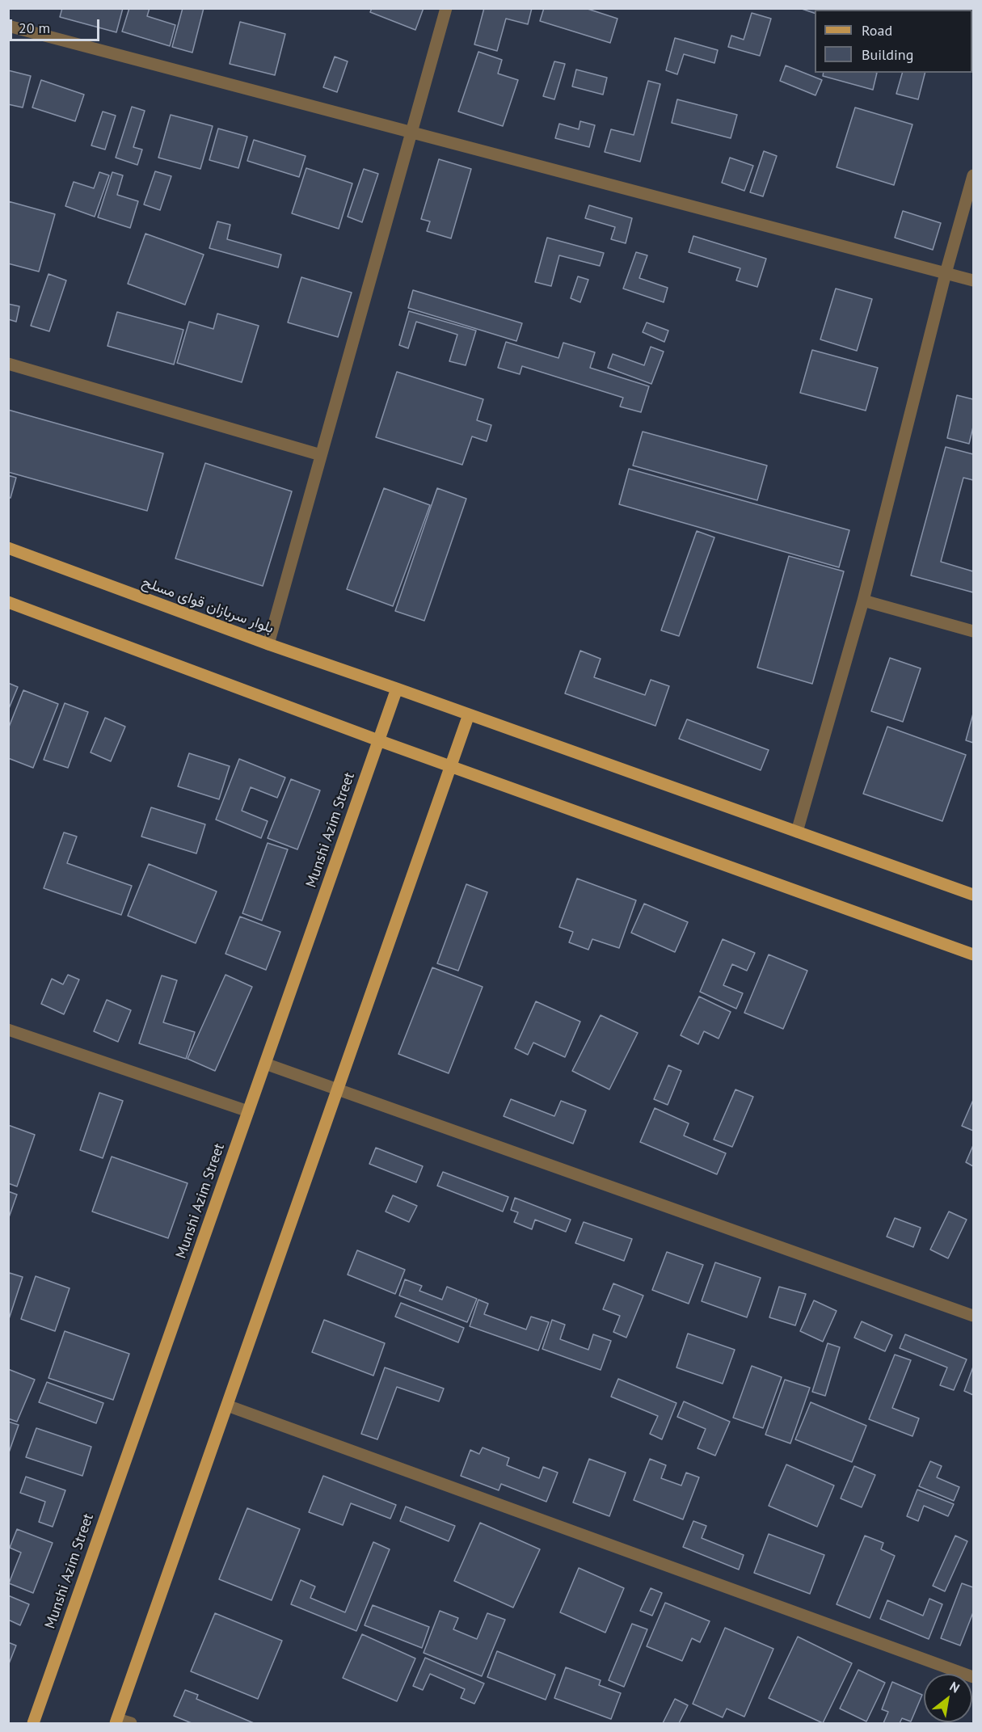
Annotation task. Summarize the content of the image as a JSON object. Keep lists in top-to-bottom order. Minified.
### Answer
{"streets":{"main road":["بلوار سربازان قوای مسلح","Munshi Azim Street"]},"crossings":[["بلوار سربازان قوای مسلح","Munshi Azim Street"]],"legend":["Road","Building"],"scale_bar":"20 m","north":"top right"}
